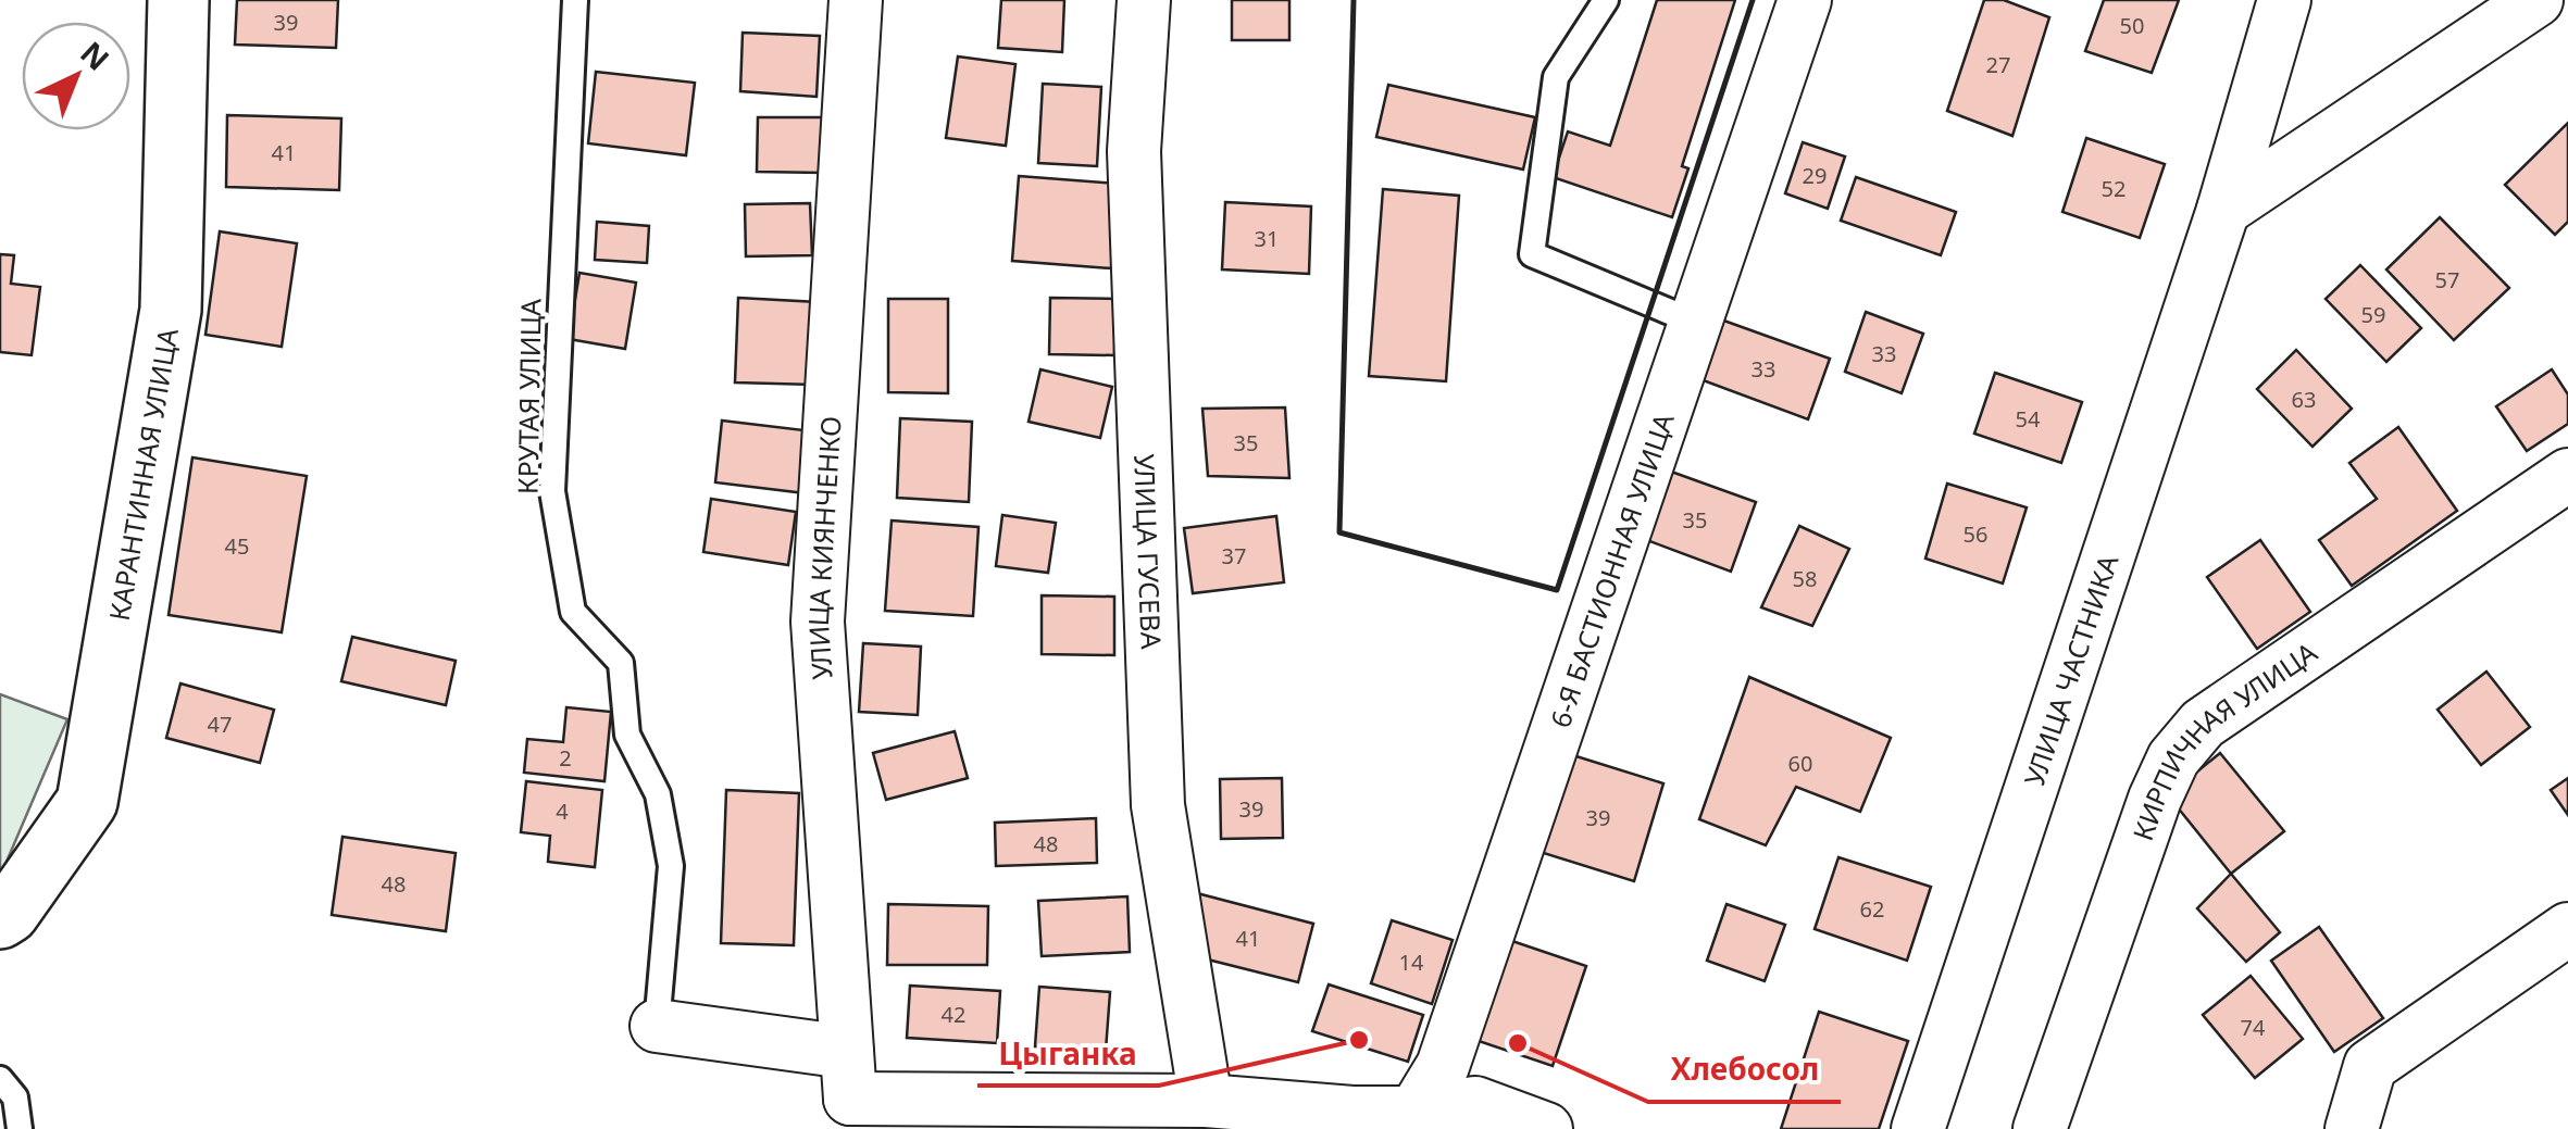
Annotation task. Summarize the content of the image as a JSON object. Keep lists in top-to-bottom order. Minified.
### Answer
{"streets":{"main road":["КАРАНТИННАЯ УЛИЦА"],"street":["УЛИЦА КИЯНЧЕНКО","УЛИЦА ГУСЕВА","6-Я БАСТИОННАЯ УЛИЦА","УЛИЦА ЧАСТНИКА","КИРПИЧНАЯ УЛИЦА"],"lane":["КРУТАЯ УЛИЦА"]},"places":["Цыганка","Хлебосол"],"house_numbers":["39","50","27","41","29","52","31","57","59","33","33","63","54","35","35","56","45","37","58","47","2","60","39","4","39","48","48","62","41","14","42","74"],"north":"top right"}
